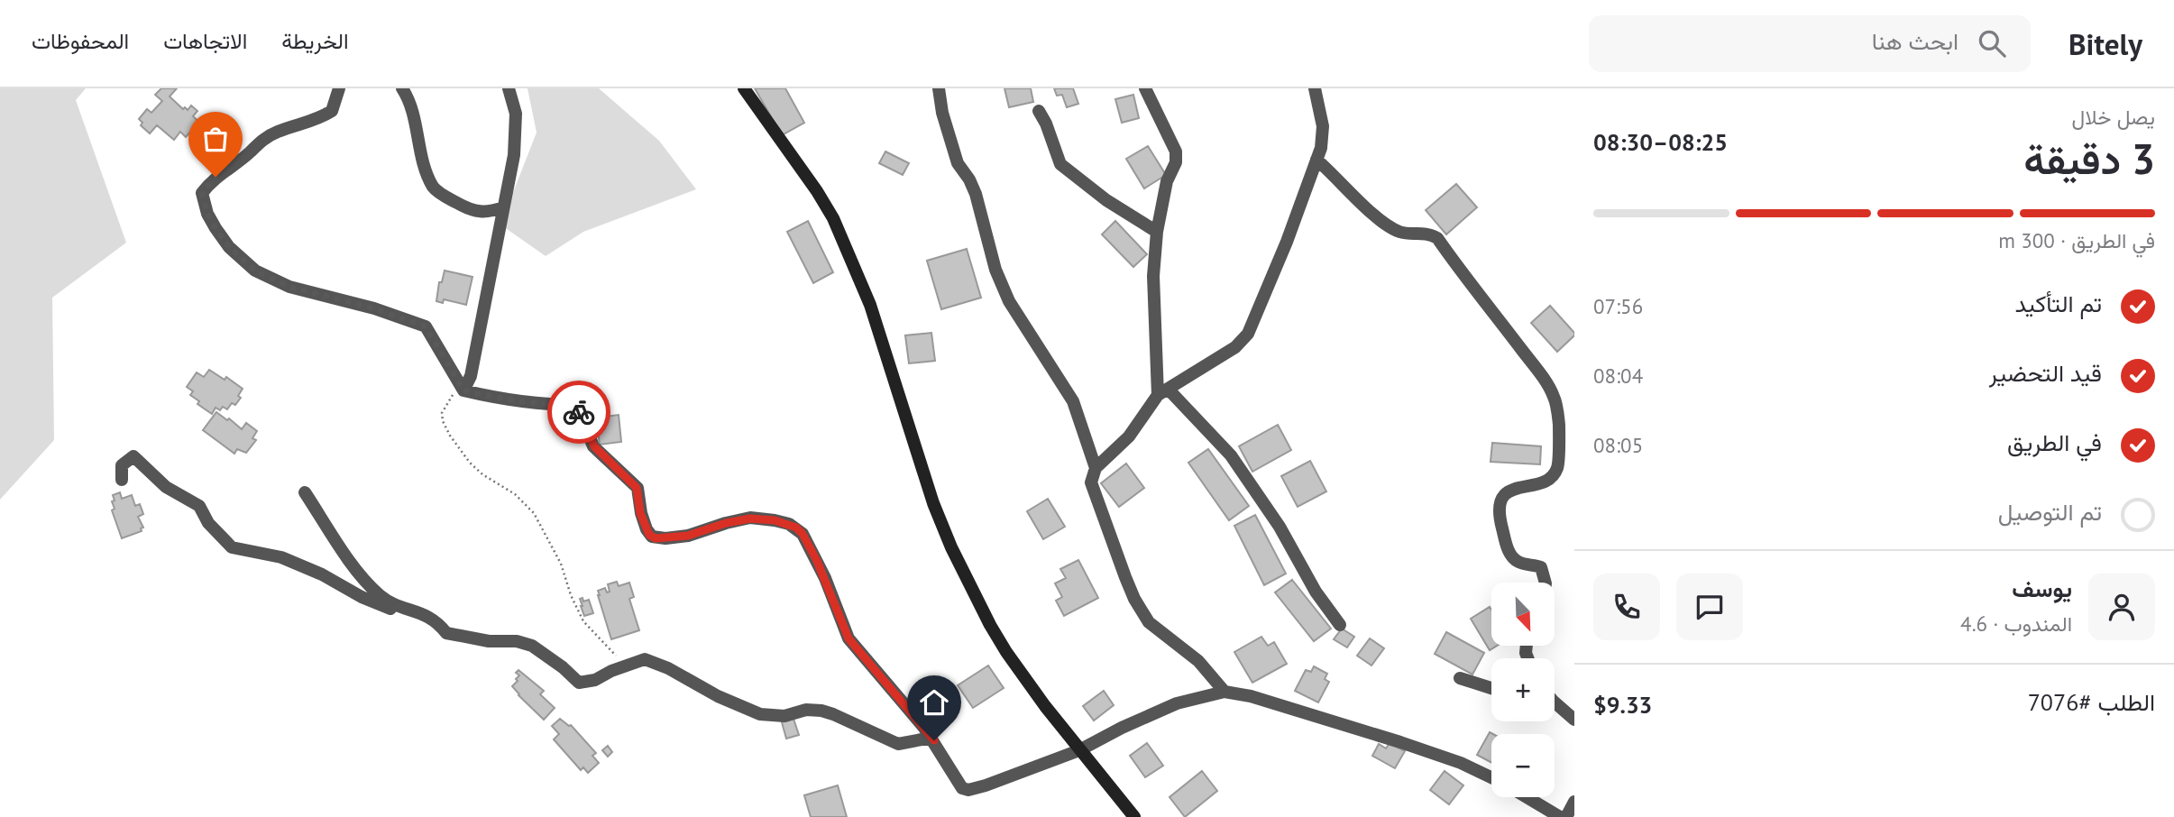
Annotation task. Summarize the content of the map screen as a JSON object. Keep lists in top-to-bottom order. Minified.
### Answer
{"north":"bottom right","page":{"header":"Bitely","search":"ابحث هنا","nav":["الخريطة","الاتجاهات","المحفوظات"],"heading":["3 دقيقة","يصل خلال","08:25–08:30"],"panel":["يوسف","المندوب · 4.6","الطلب #7076","$9.33"],"bar":"في الطريق · 300 m","list":[["تم التأكيد","07:56"],["قيد التحضير","08:04"],["في الطريق","08:05"],"تم التوصيل"],"map_buttons":["+","−"]}}
